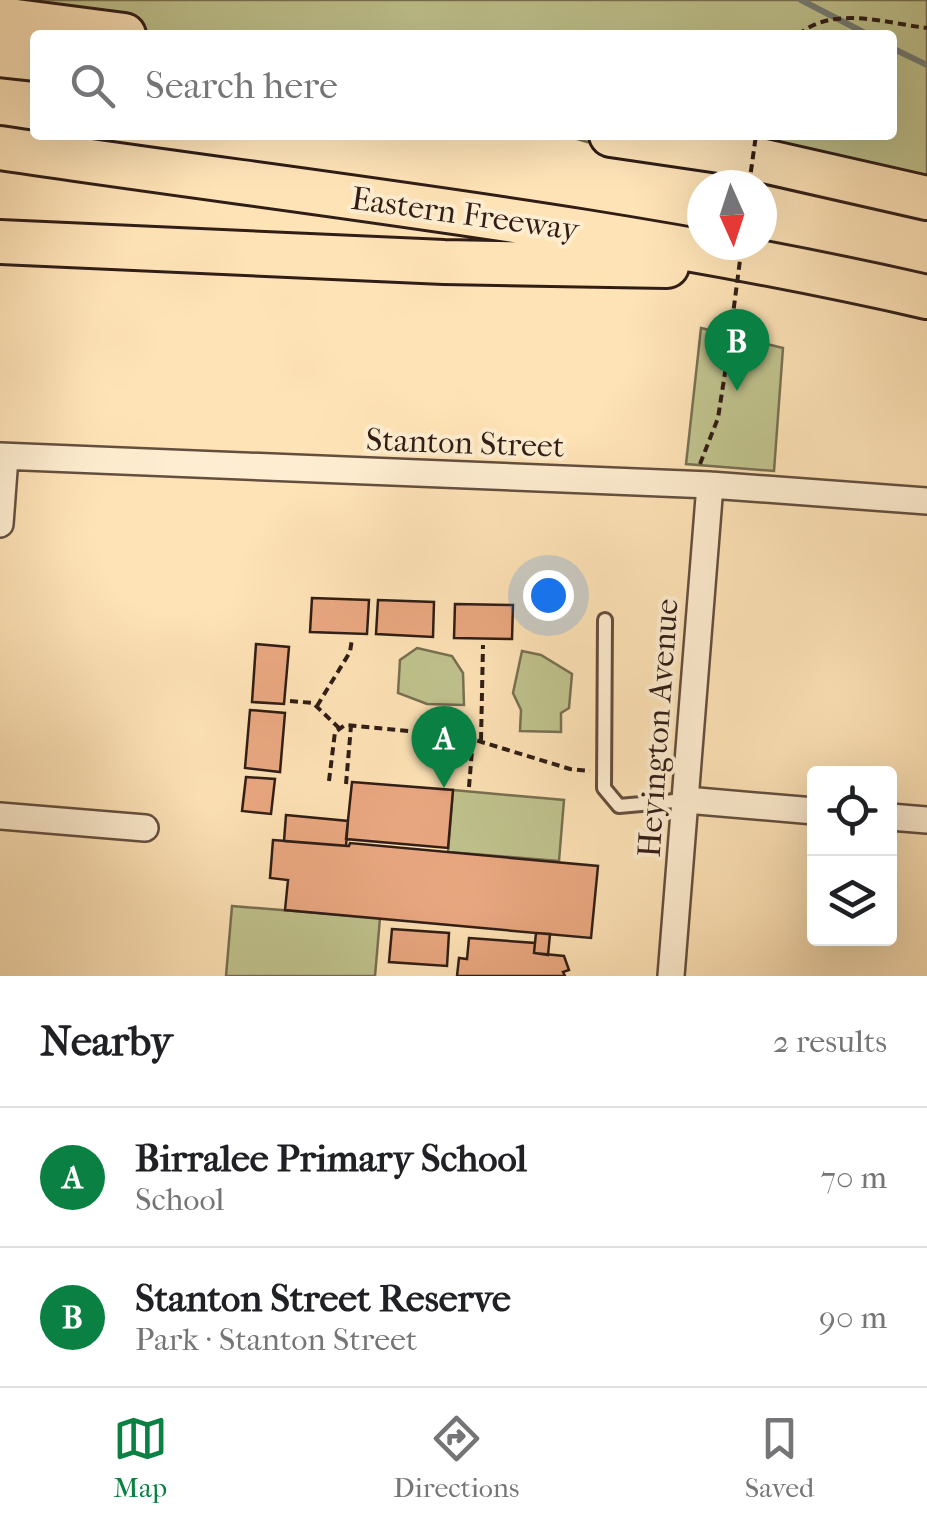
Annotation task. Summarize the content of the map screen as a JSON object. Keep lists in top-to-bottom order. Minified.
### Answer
{"streets":{"highway":["Eastern Freeway"],"street":["Stanton Street","Heyington Avenue"]},"crossings":[["Stanton Street","Heyington Avenue"]],"north":"bottom","page":{"search":"Search here","pins":["B","A"],"heading":["Nearby","2 results"],"list":[{"mark":"A","name":"Birralee Primary School","note":"School","value":"70 m"},{"mark":"B","name":"Stanton Street Reserve","note":"Park · Stanton Street","value":"90 m"}],"nav":["Map","Directions","Saved"]}}
